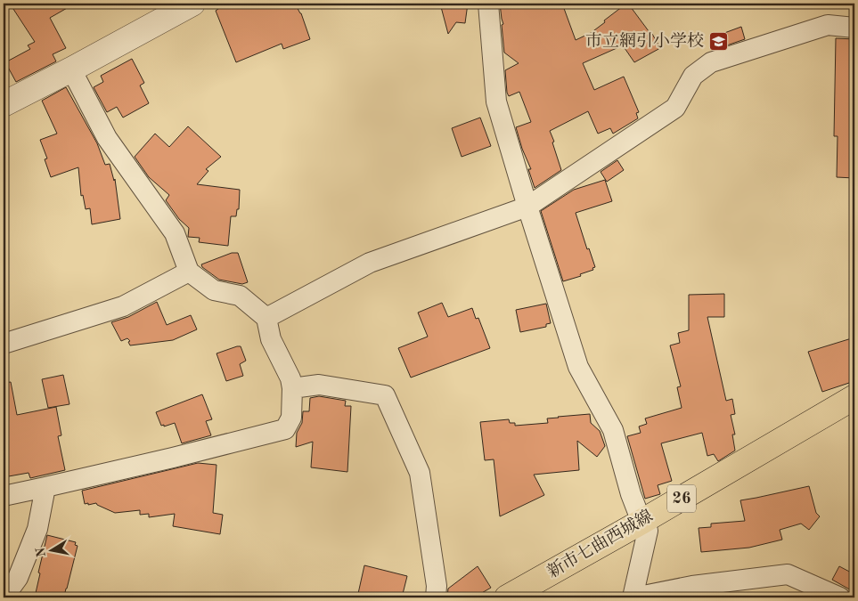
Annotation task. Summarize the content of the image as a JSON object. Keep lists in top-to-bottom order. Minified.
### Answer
{"streets":{"main road":["26","新市七曲西城線"]},"places":{"school or university":["市立網引小学校"]},"north":"left"}
